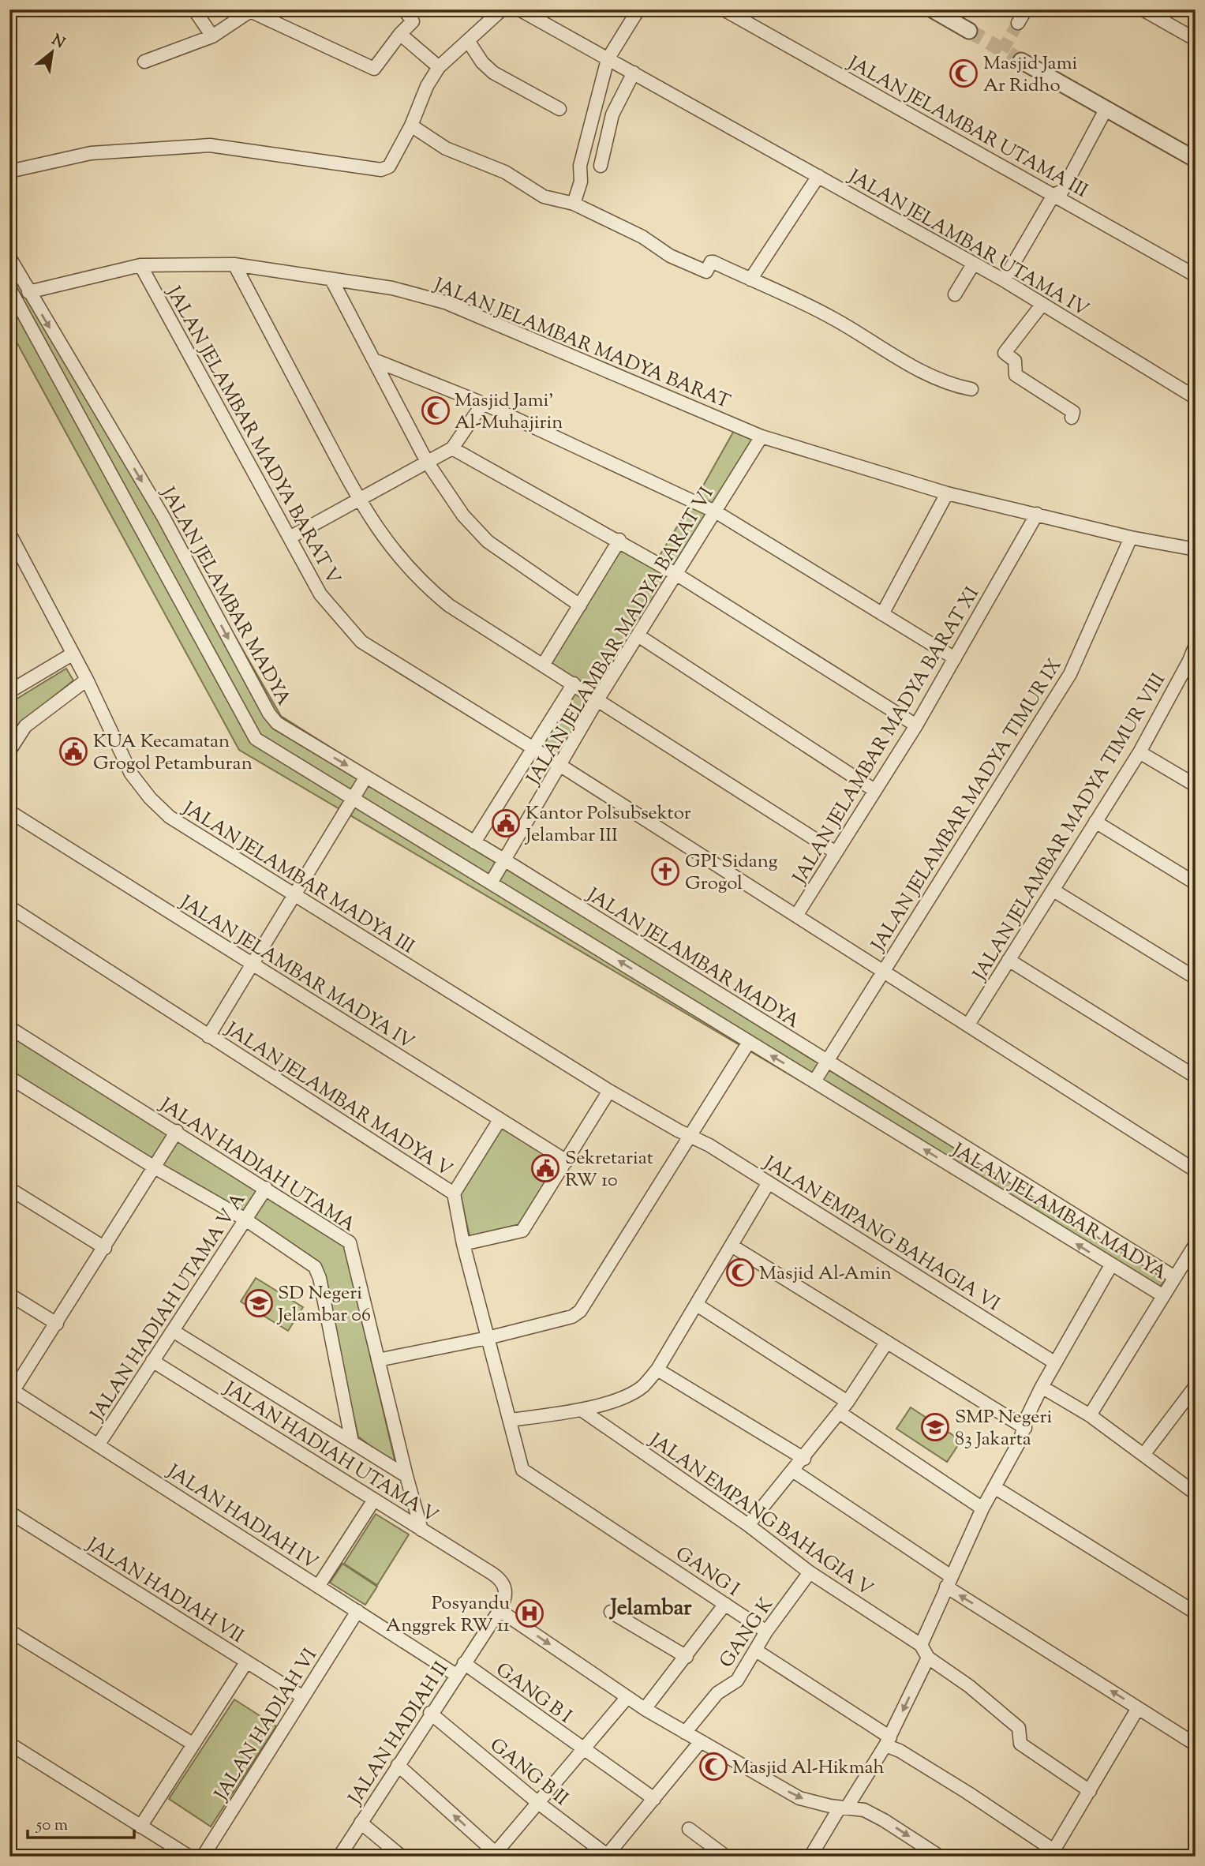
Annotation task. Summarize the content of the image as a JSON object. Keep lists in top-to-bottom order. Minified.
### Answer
{"streets":{"street":["JALAN JELAMBAR UTAMA III","JALAN JELAMBAR UTAMA IV","JALAN JELAMBAR MADYA BARAT","JALAN JELAMBAR MADYA BARAT V","JALAN JELAMBAR MADYA","JALAN JELAMBAR MADYA BARAT VI","JALAN JELAMBAR MADYA BARAT XI","JALAN JELAMBAR MADYA TIMUR IX","JALAN JELAMBAR MADYA TIMUR VIII","JALAN JELAMBAR MADYA III","JALAN JELAMBAR MADYA IV","JALAN JELAMBAR MADYA V","JALAN HADIAH UTAMA","JALAN EMPANG BAHAGIA VI","JALAN HADIAH UTAMA V A","JALAN HADIAH UTAMA V","JALAN EMPANG BAHAGIA V","JALAN HADIAH IV","GANG I","JALAN HADIAH VII","GANG K","GANG B I","JALAN HADIAH VI","JALAN HADIAH II","GANG B II"]},"crossings":[["JALAN JELAMBAR MADYA BARAT","JALAN JELAMBAR MADYA BARAT V"],["JALAN JELAMBAR MADYA BARAT","JALAN JELAMBAR MADYA"],["JALAN JELAMBAR MADYA BARAT","JALAN JELAMBAR MADYA BARAT VI"],["JALAN JELAMBAR MADYA BARAT","JALAN JELAMBAR MADYA BARAT XI"],["JALAN JELAMBAR MADYA BARAT","JALAN JELAMBAR MADYA TIMUR IX"],["JALAN JELAMBAR MADYA BARAT V","JALAN JELAMBAR MADYA BARAT VI"],["JALAN JELAMBAR MADYA BARAT V","JALAN JELAMBAR MADYA BARAT XI"],["JALAN JELAMBAR MADYA BARAT V","JALAN JELAMBAR MADYA TIMUR IX"],["JALAN JELAMBAR MADYA BARAT V","JALAN JELAMBAR MADYA TIMUR VIII"],["JALAN JELAMBAR MADYA","JALAN JELAMBAR MADYA BARAT VI"],["JALAN JELAMBAR MADYA","JALAN JELAMBAR MADYA TIMUR IX"],["JALAN JELAMBAR MADYA III","JALAN EMPANG BAHAGIA VI"],["JALAN JELAMBAR MADYA V","GANG I"],["JALAN HADIAH UTAMA","JALAN HADIAH UTAMA V A"],["JALAN HADIAH UTAMA","JALAN HADIAH UTAMA V"],["JALAN HADIAH UTAMA V A","JALAN HADIAH UTAMA V"],["JALAN HADIAH UTAMA V A","JALAN HADIAH IV"],["JALAN HADIAH UTAMA V","JALAN HADIAH II"],["JALAN EMPANG BAHAGIA V","GANG K"],["JALAN HADIAH IV","JALAN HADIAH VI"],["JALAN HADIAH IV","JALAN HADIAH II"],["GANG I","GANG K"],["JALAN HADIAH VII","JALAN HADIAH VI"],["GANG B I","JALAN HADIAH II"],["JALAN HADIAH II","GANG B II"]],"districts":["Jelambar"],"places":{"mosque":["Masjid Jami Ar Ridho","Masjid Jami' Al-Muhajirin","Masjid Al-Amin","Masjid Al-Hikmah"],"public building":["KUA Kecamatan Grogol Petamburan","Kantor Polsubsektor Jelambar III","Sekretariat RW 10"],"church":["GPI Sidang Grogol"],"school or university":["SD Negeri Jelambar 06","SMP Negeri 83 Jakarta"],"hospital":["Posyandu Anggrek RW 11"]},"scale_bar":"50 m","north":"top right"}
